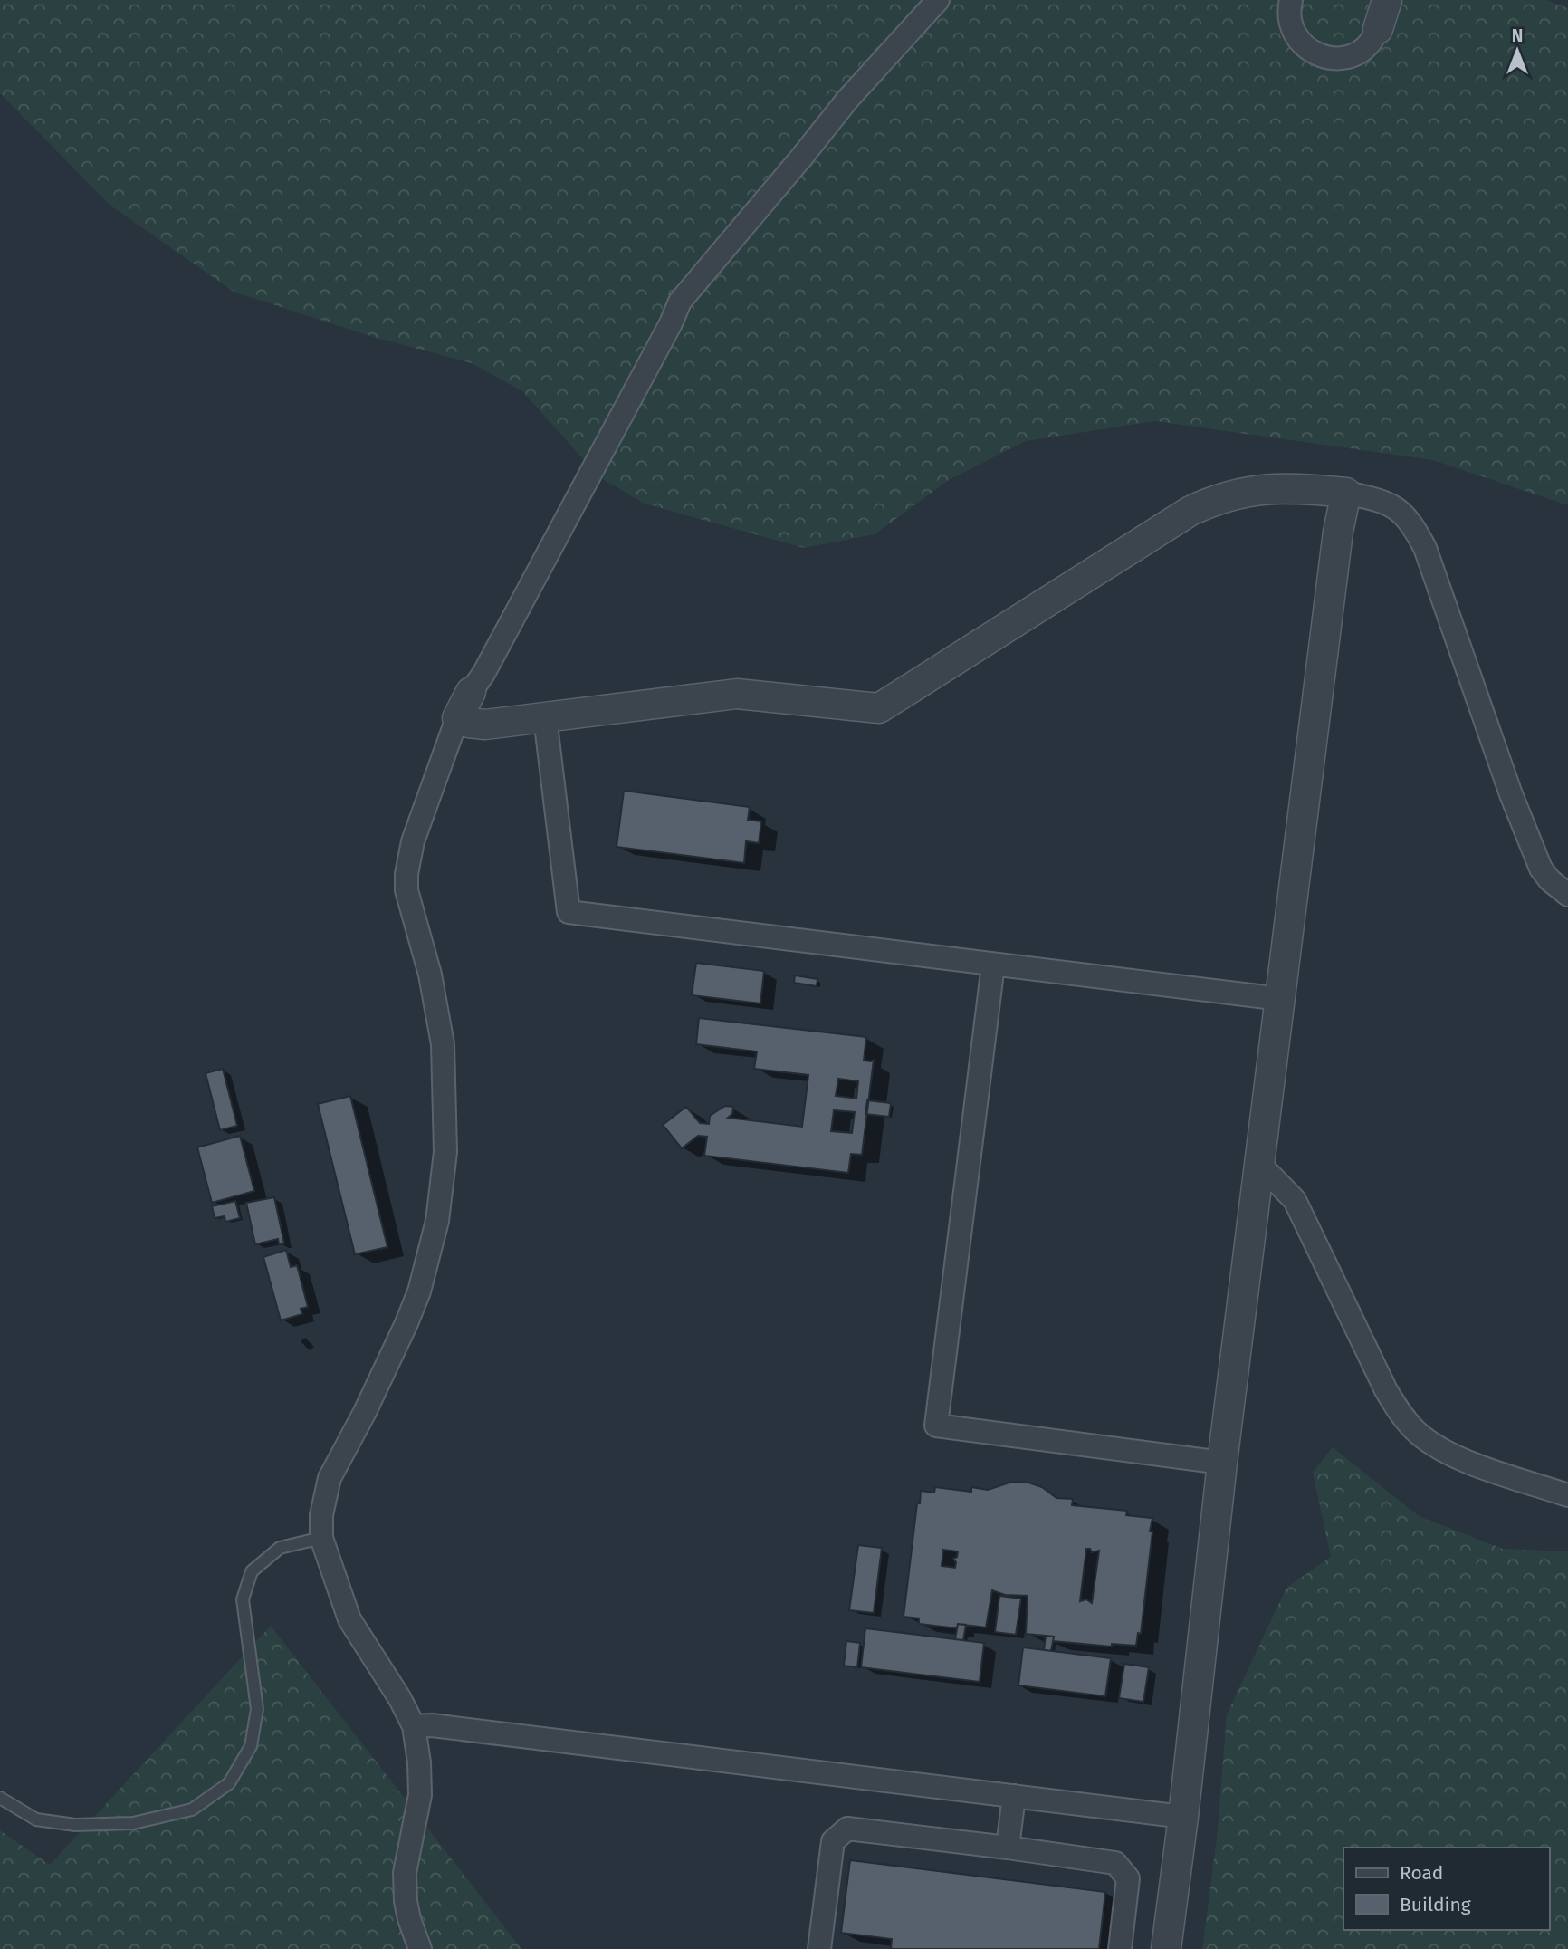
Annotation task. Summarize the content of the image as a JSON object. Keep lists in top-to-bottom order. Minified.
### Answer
{"legend":["Road","Building"],"north":"top"}
